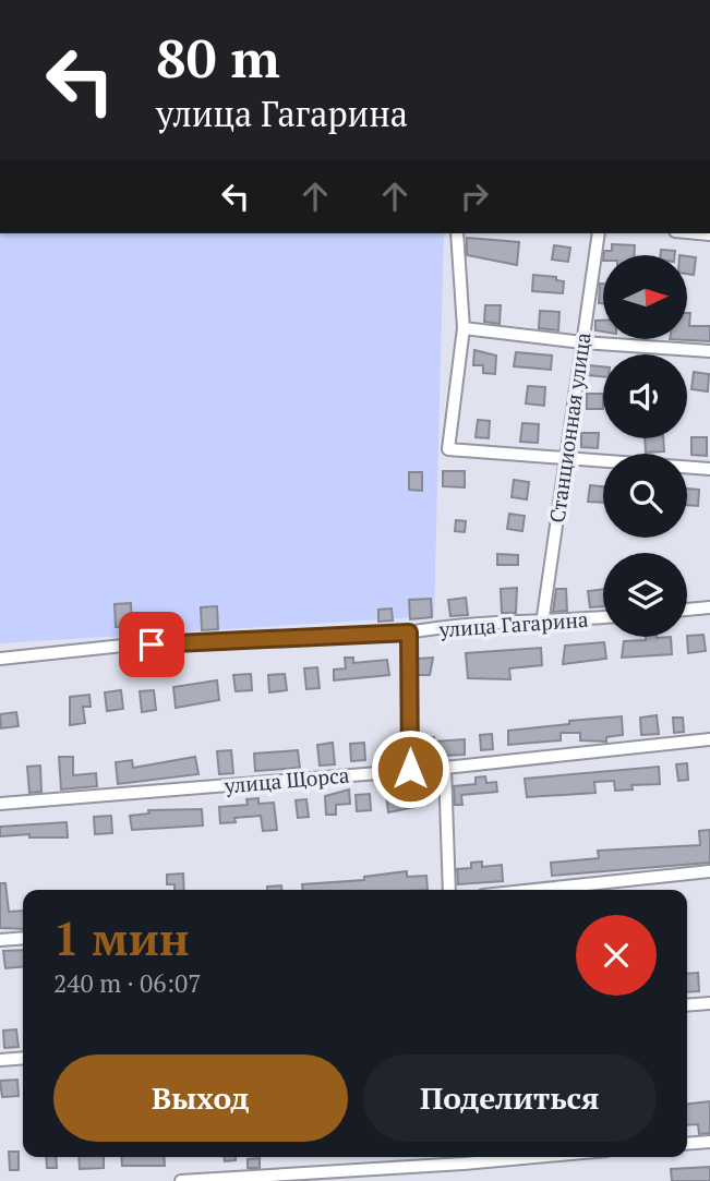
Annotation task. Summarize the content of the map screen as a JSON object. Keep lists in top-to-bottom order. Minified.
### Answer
{"streets":{"street":["Станционная улица","улица Гагарина","улица Щорса"]},"crossings":[["Станционная улица","улица Гагарина"]],"north":"right","page":{"turn":["80 m","улица Гагарина"],"heading":["1 мин","240 m · 06:07"],"buttons":["Выход","Поделиться"]}}
